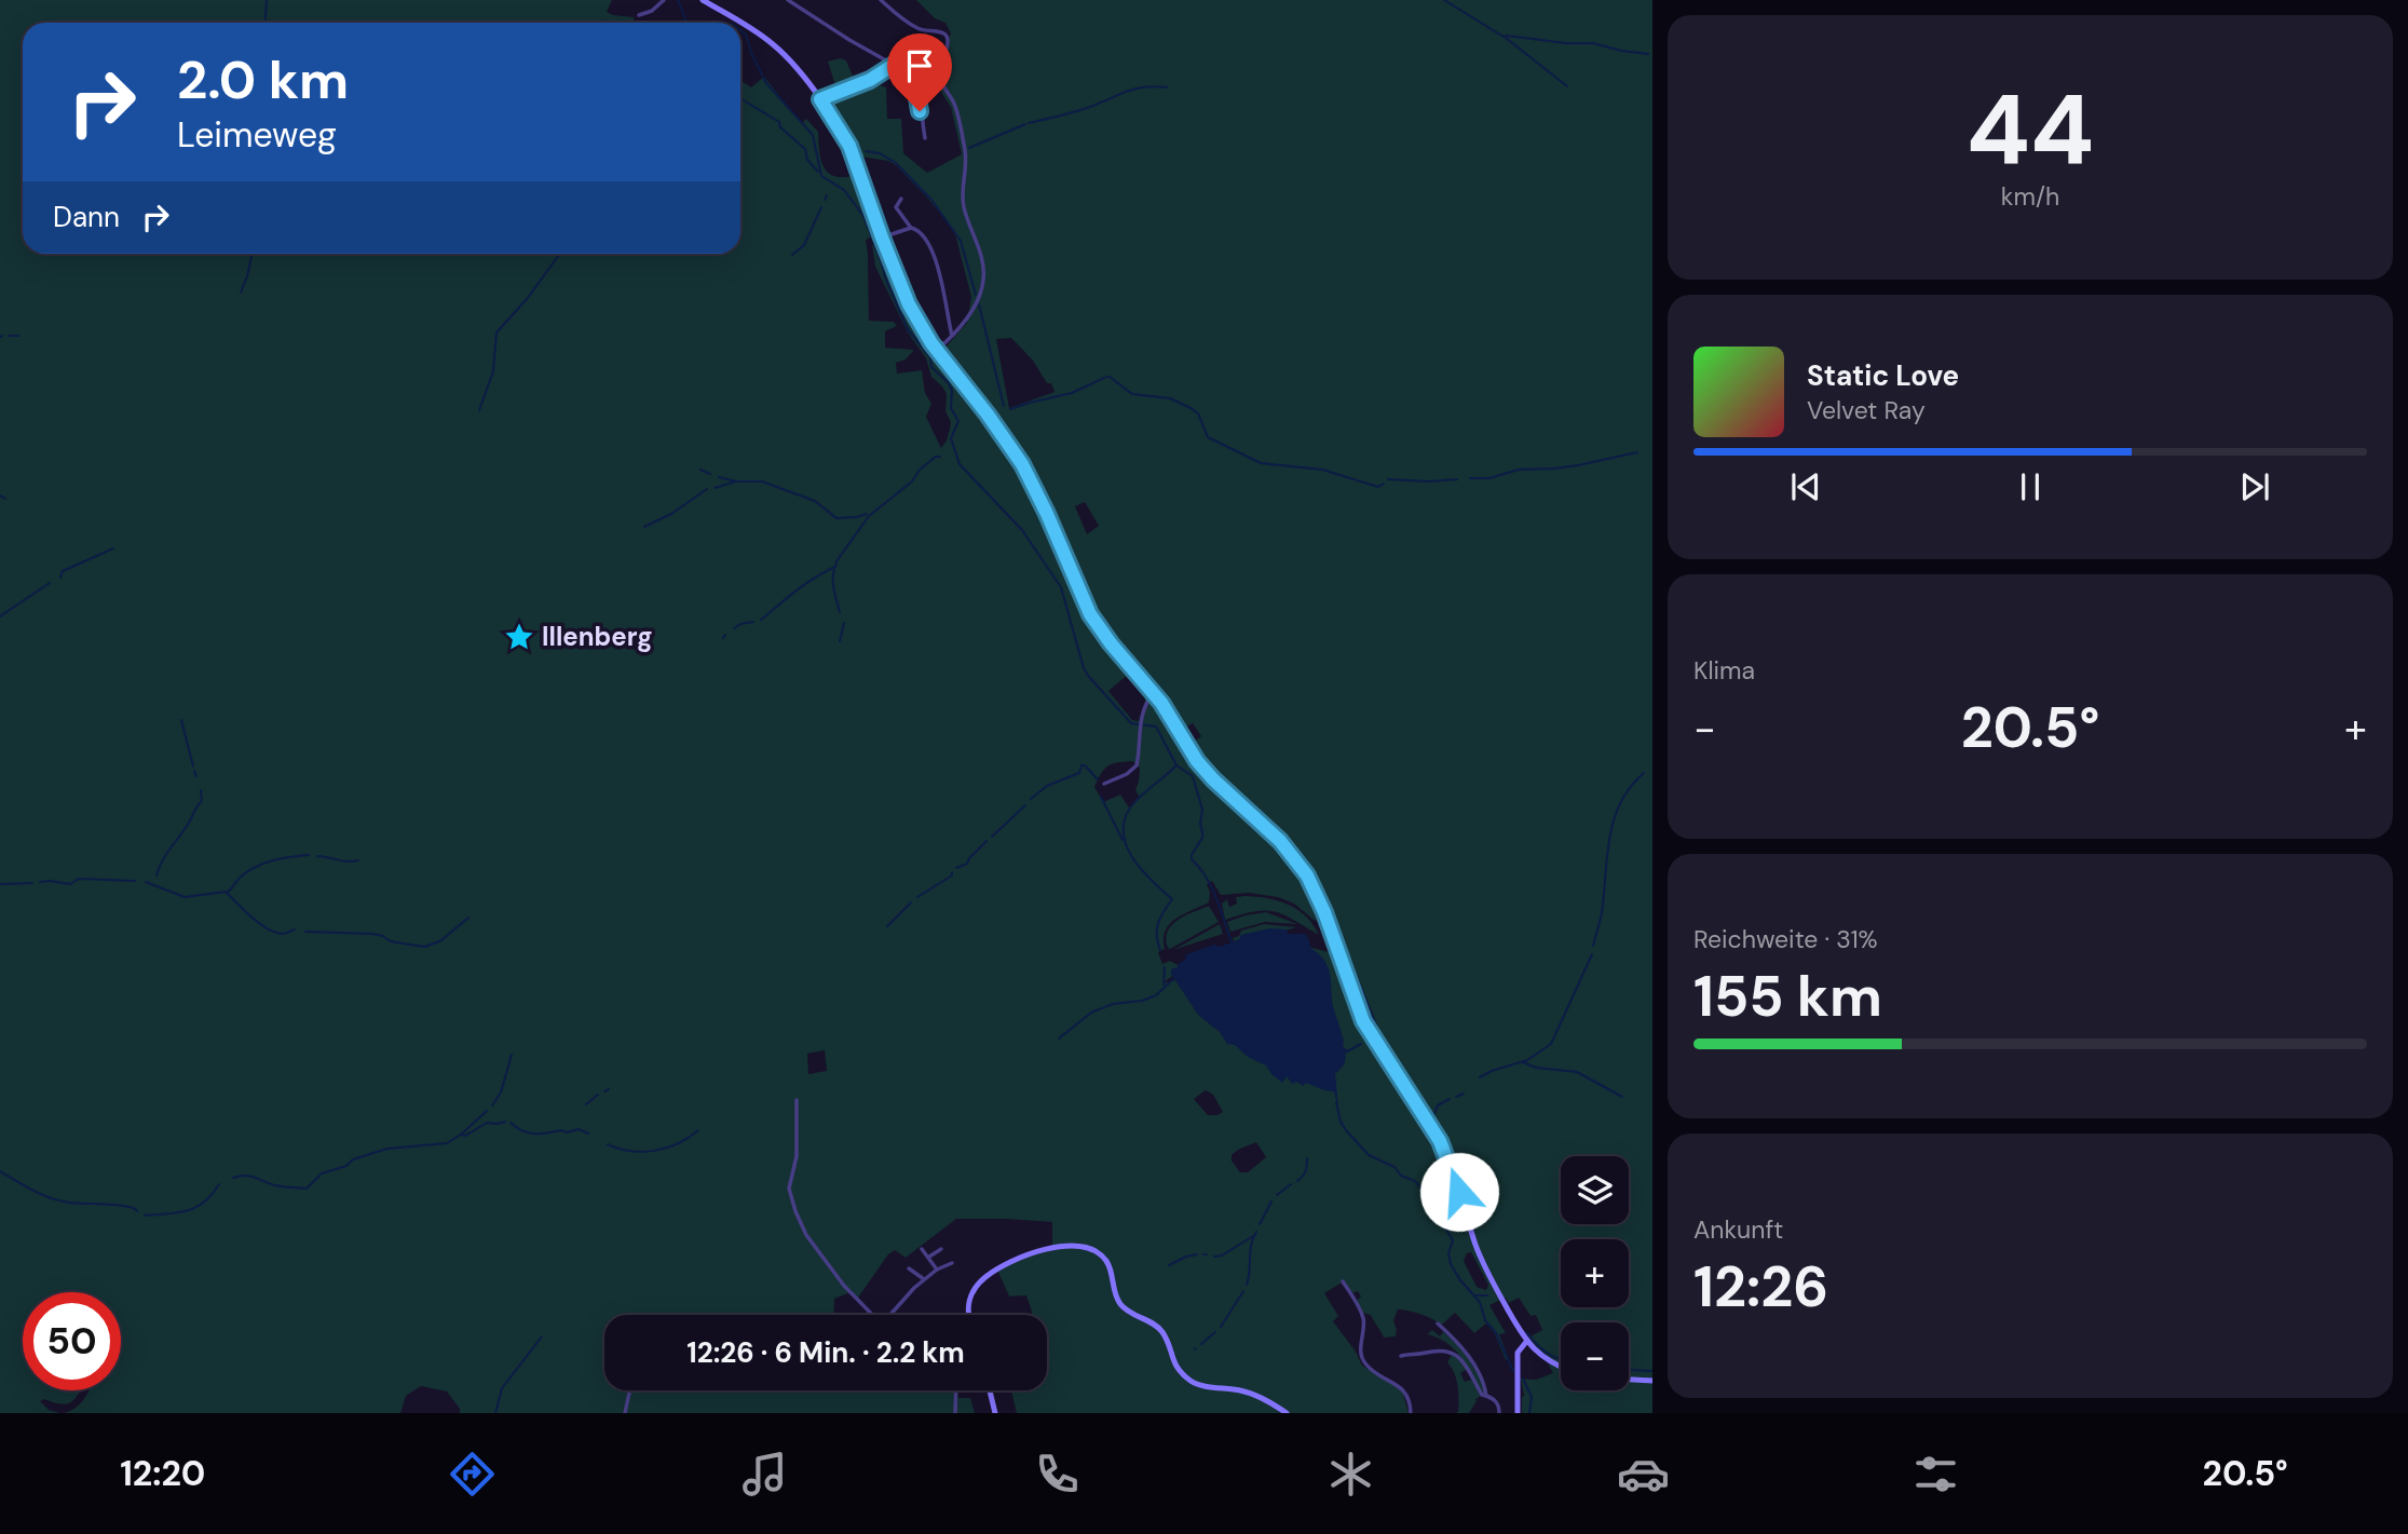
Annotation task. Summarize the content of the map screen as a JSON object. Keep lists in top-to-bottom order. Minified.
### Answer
{"places":{"place":["Illenberg"]},"page":{"tile":[["44","km/h"],"Klima",["Reichweite · 31%","155 km"],["Ankunft","12:26"]],"turn":["2.0 km","Leimeweg"],"then":"Dann","song":["Static Love","Velvet Ray"],"heat":["−","20.5°","+"],"map_buttons":["+","−"],"limit":"50","trip":"12:26 · 6 Min. · 2.2 km","tabs":["12:20","20.5°"]}}
